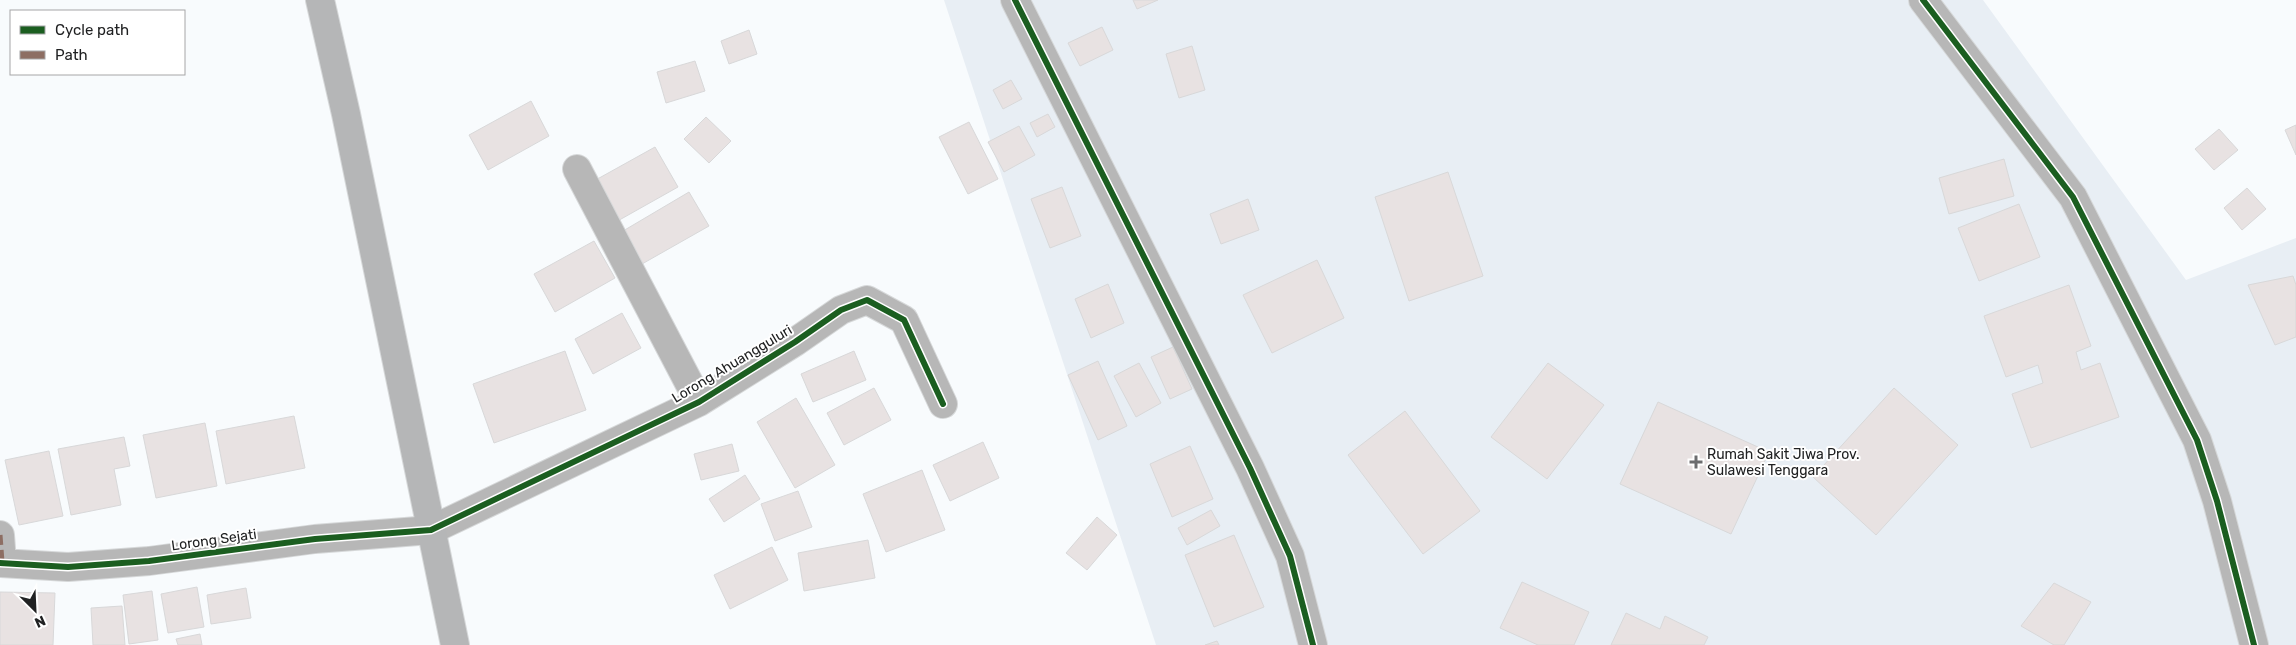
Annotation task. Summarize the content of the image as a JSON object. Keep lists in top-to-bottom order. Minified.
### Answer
{"streets":{"street":["Lorong Ahuangguluri","Lorong Sejati"]},"crossings":[["Lorong Ahuangguluri","Lorong Sejati"]],"places":{"health":["Rumah Sakit Jiwa Prov. Sulawesi Tenggara"]},"legend":["Cycle path","Path"],"north":"bottom right"}
